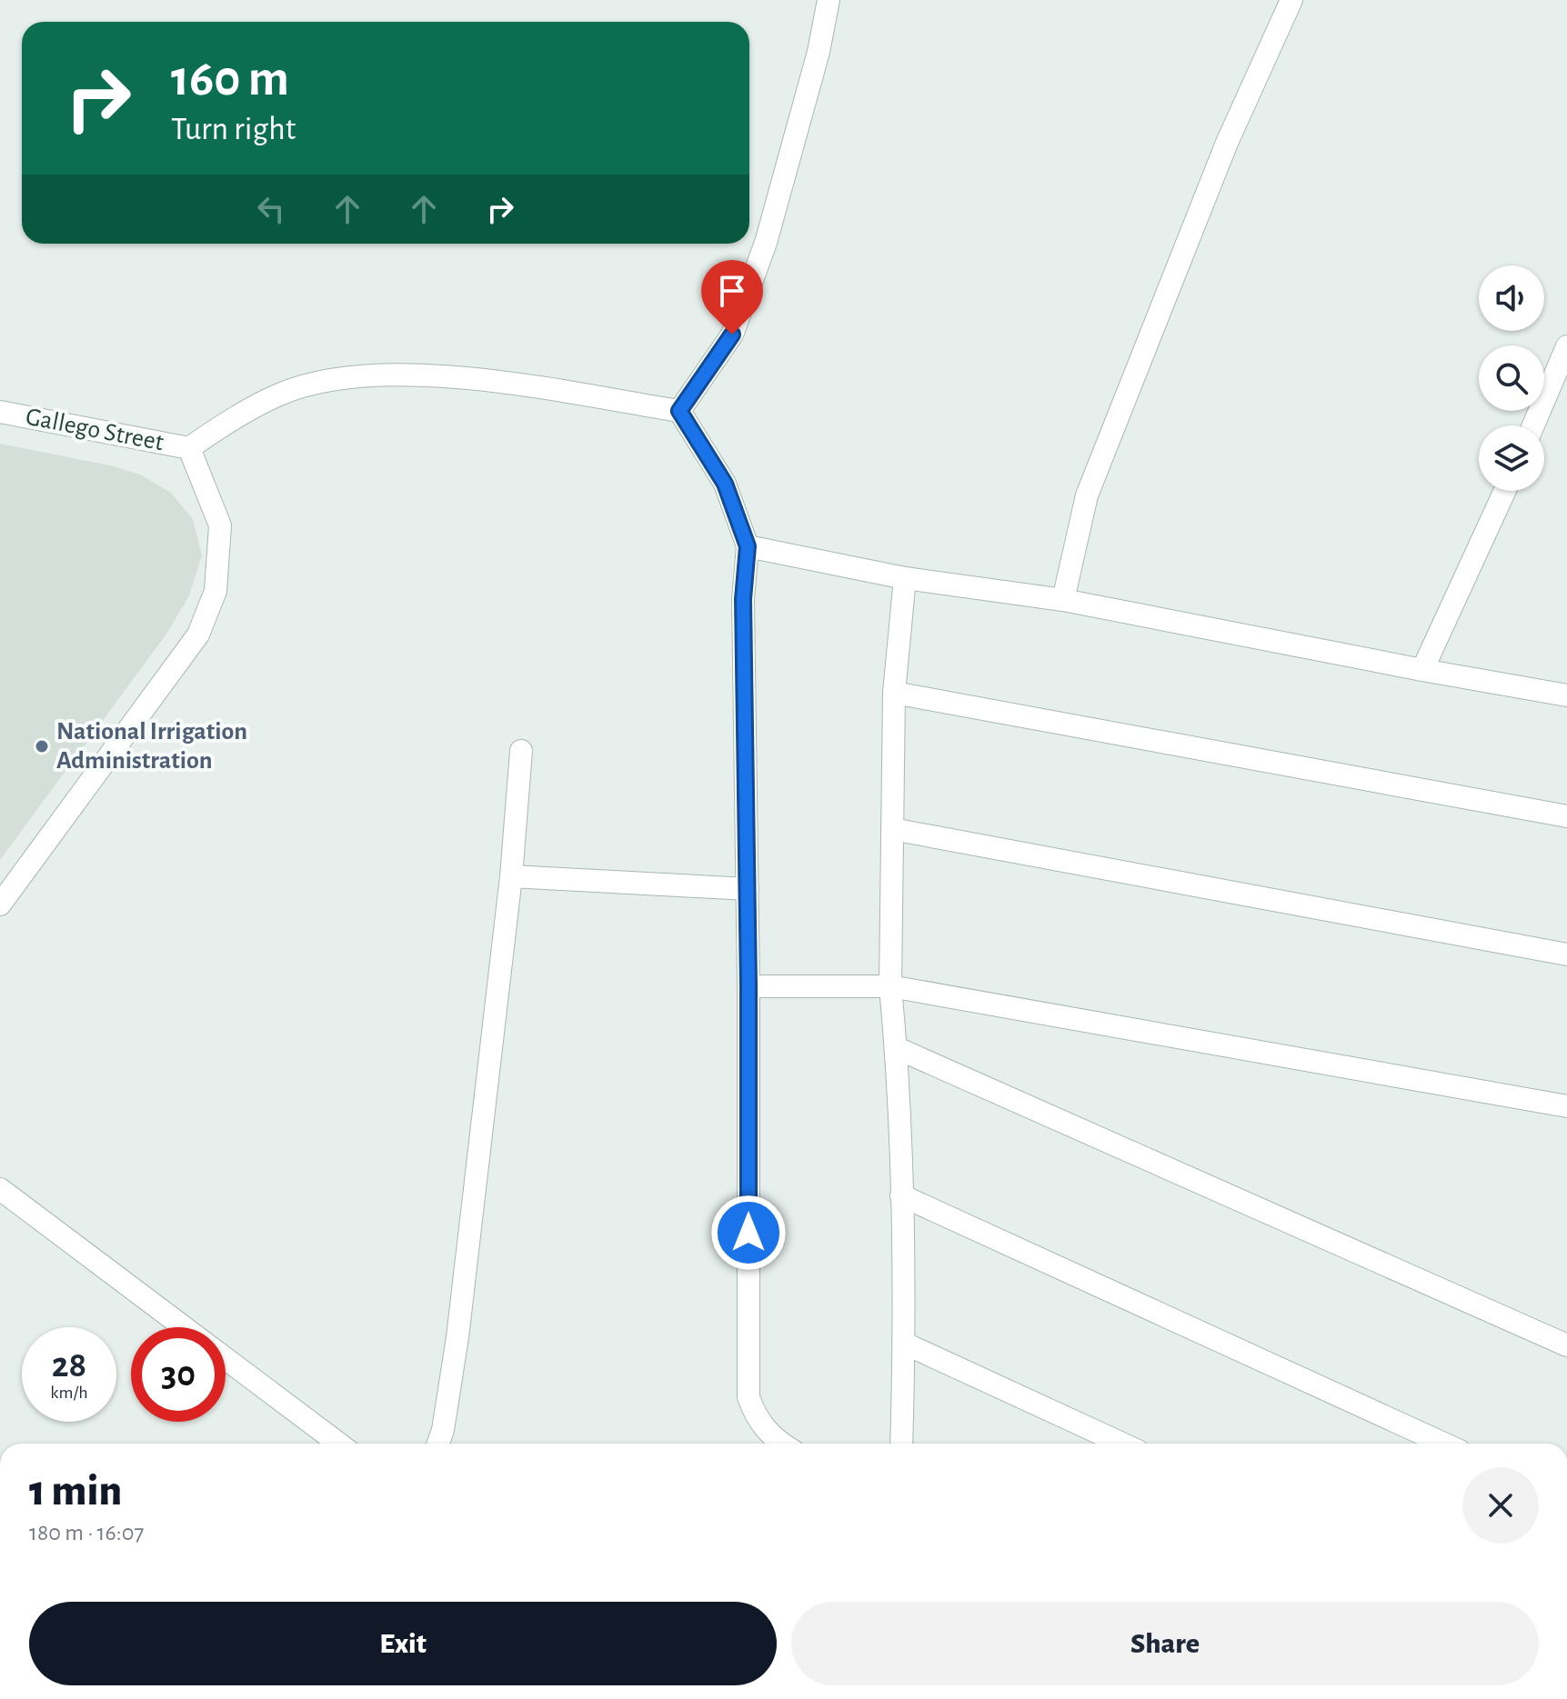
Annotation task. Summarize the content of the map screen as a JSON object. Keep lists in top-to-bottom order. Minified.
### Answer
{"streets":{"street":["Gallego Street"]},"places":["National Irrigation Administration"],"page":{"turn":["160 m","Turn right"],"speed":"28 km/h","limit":"30","heading":["1 min","180 m · 16:07"],"buttons":["Exit","Share"]}}
